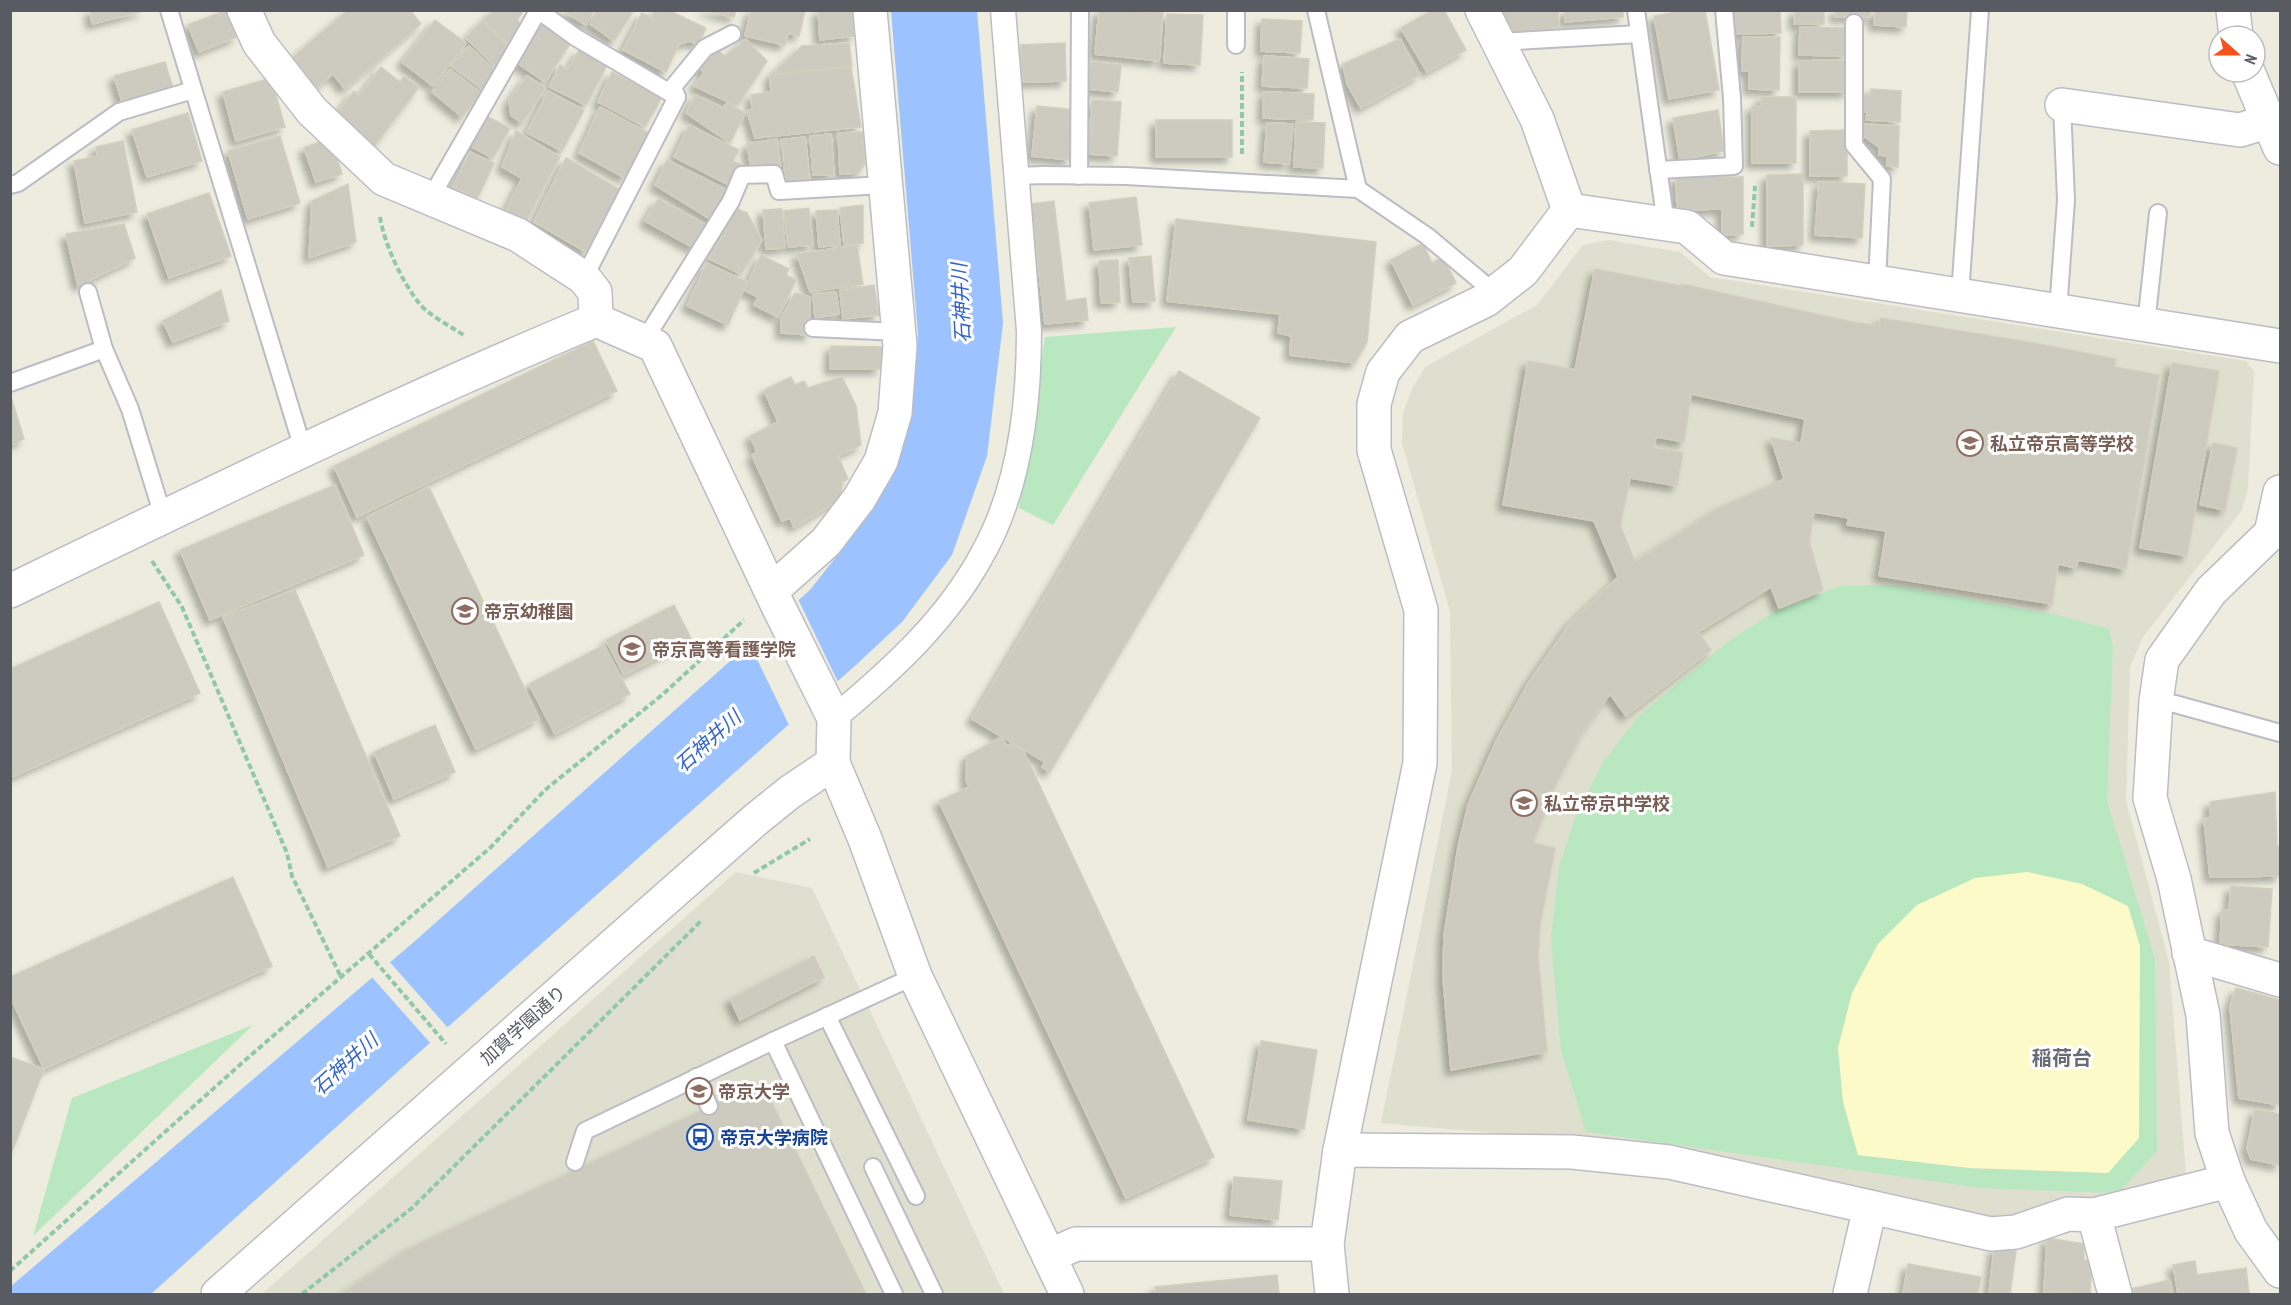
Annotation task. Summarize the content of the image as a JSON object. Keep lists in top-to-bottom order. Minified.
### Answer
{"streets":{"street":["加賀学園通り"]},"districts":["稲荷台"],"water":["石神井川"],"places":{"school or university":["私立帝京高等学校","帝京幼稚園","帝京高等看護学院","私立帝京中学校","帝京大学"],"bus stop":["帝京大学病院"]},"north":"right"}
